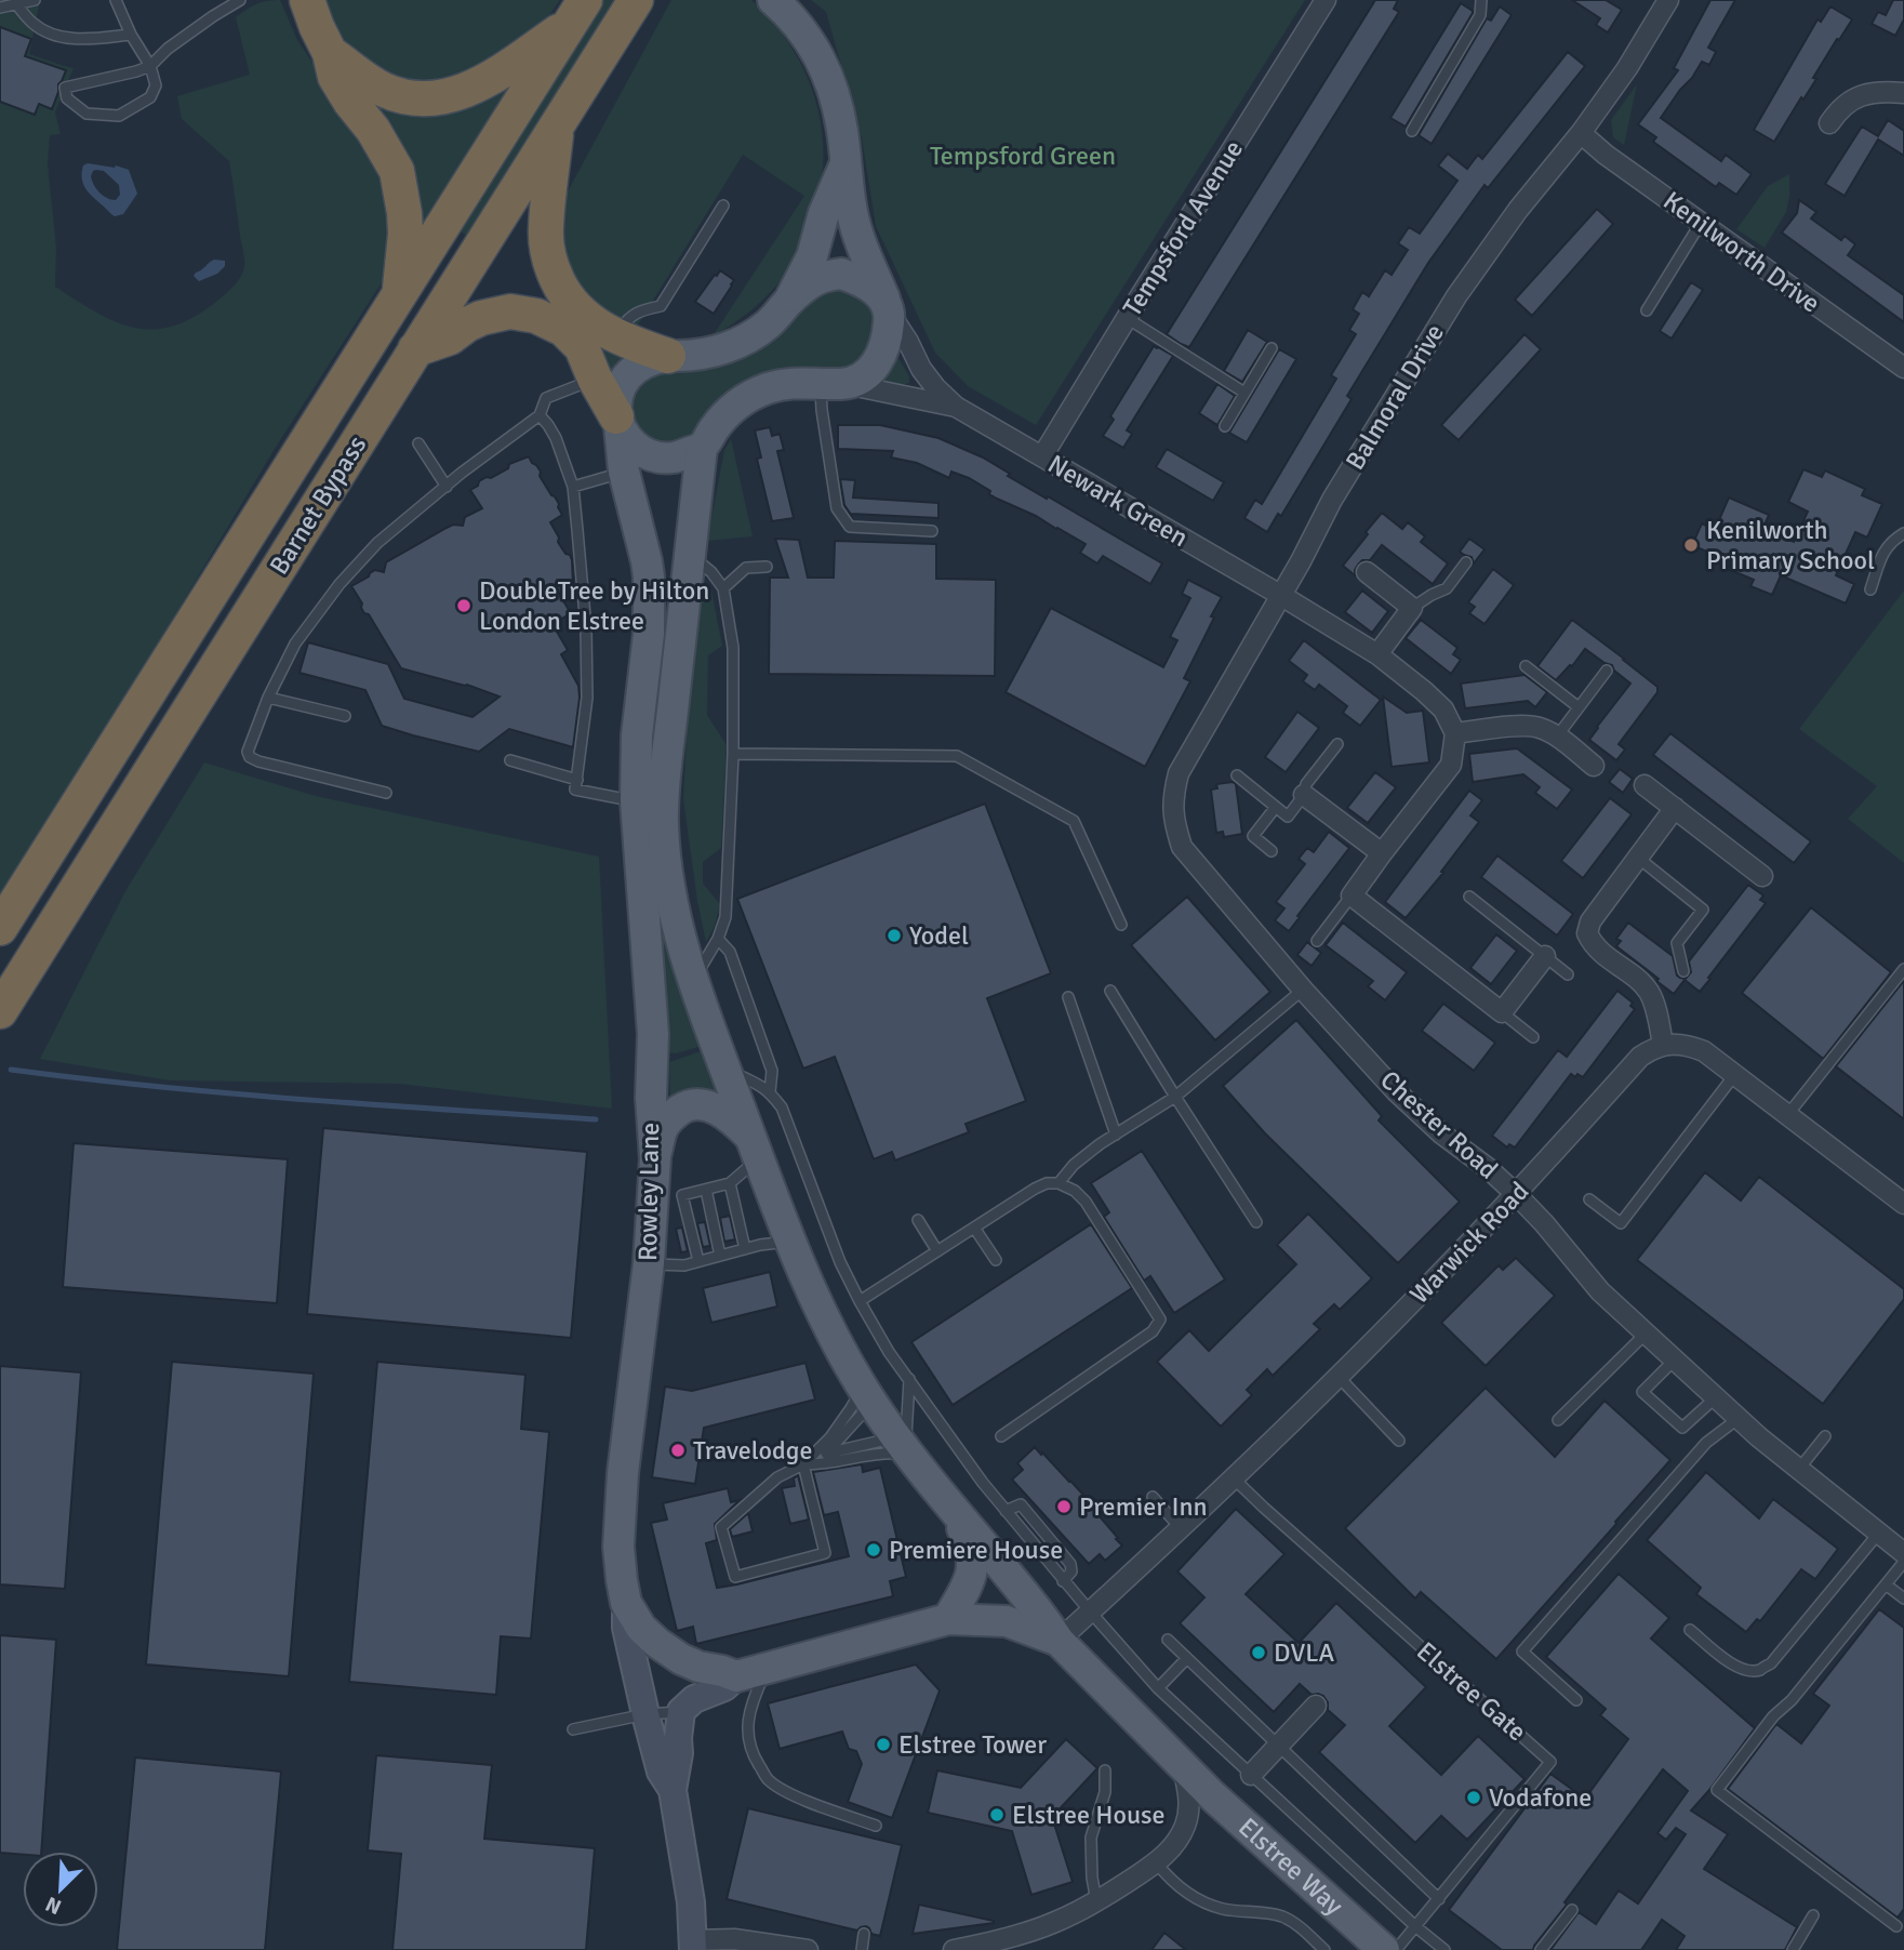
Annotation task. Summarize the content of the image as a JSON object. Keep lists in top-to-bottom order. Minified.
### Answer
{"streets":{"highway":["Barnet Bypass"],"main road":["Rowley Lane","Elstree Way"],"street":["Tempsford Avenue","Kenilworth Drive","Balmoral Drive","Newark Green","Chester Road","Warwick Road"],"lane":["Elstree Gate"]},"crossings":[["Tempsford Avenue","Newark Green"],["Kenilworth Drive","Balmoral Drive"],["Balmoral Drive","Newark Green"],["Balmoral Drive","Chester Road"],["Chester Road","Warwick Road"],["Warwick Road","Elstree Gate"],["Warwick Road","Elstree Way"]],"parks":["Tempsford Green"],"places":["Kenilworth Primary School","DoubleTree by Hilton London Elstree","Yodel","Travelodge","Premier Inn","Premiere House","DVLA","Elstree Tower","Vodafone","Elstree House"],"north":"bottom left"}
